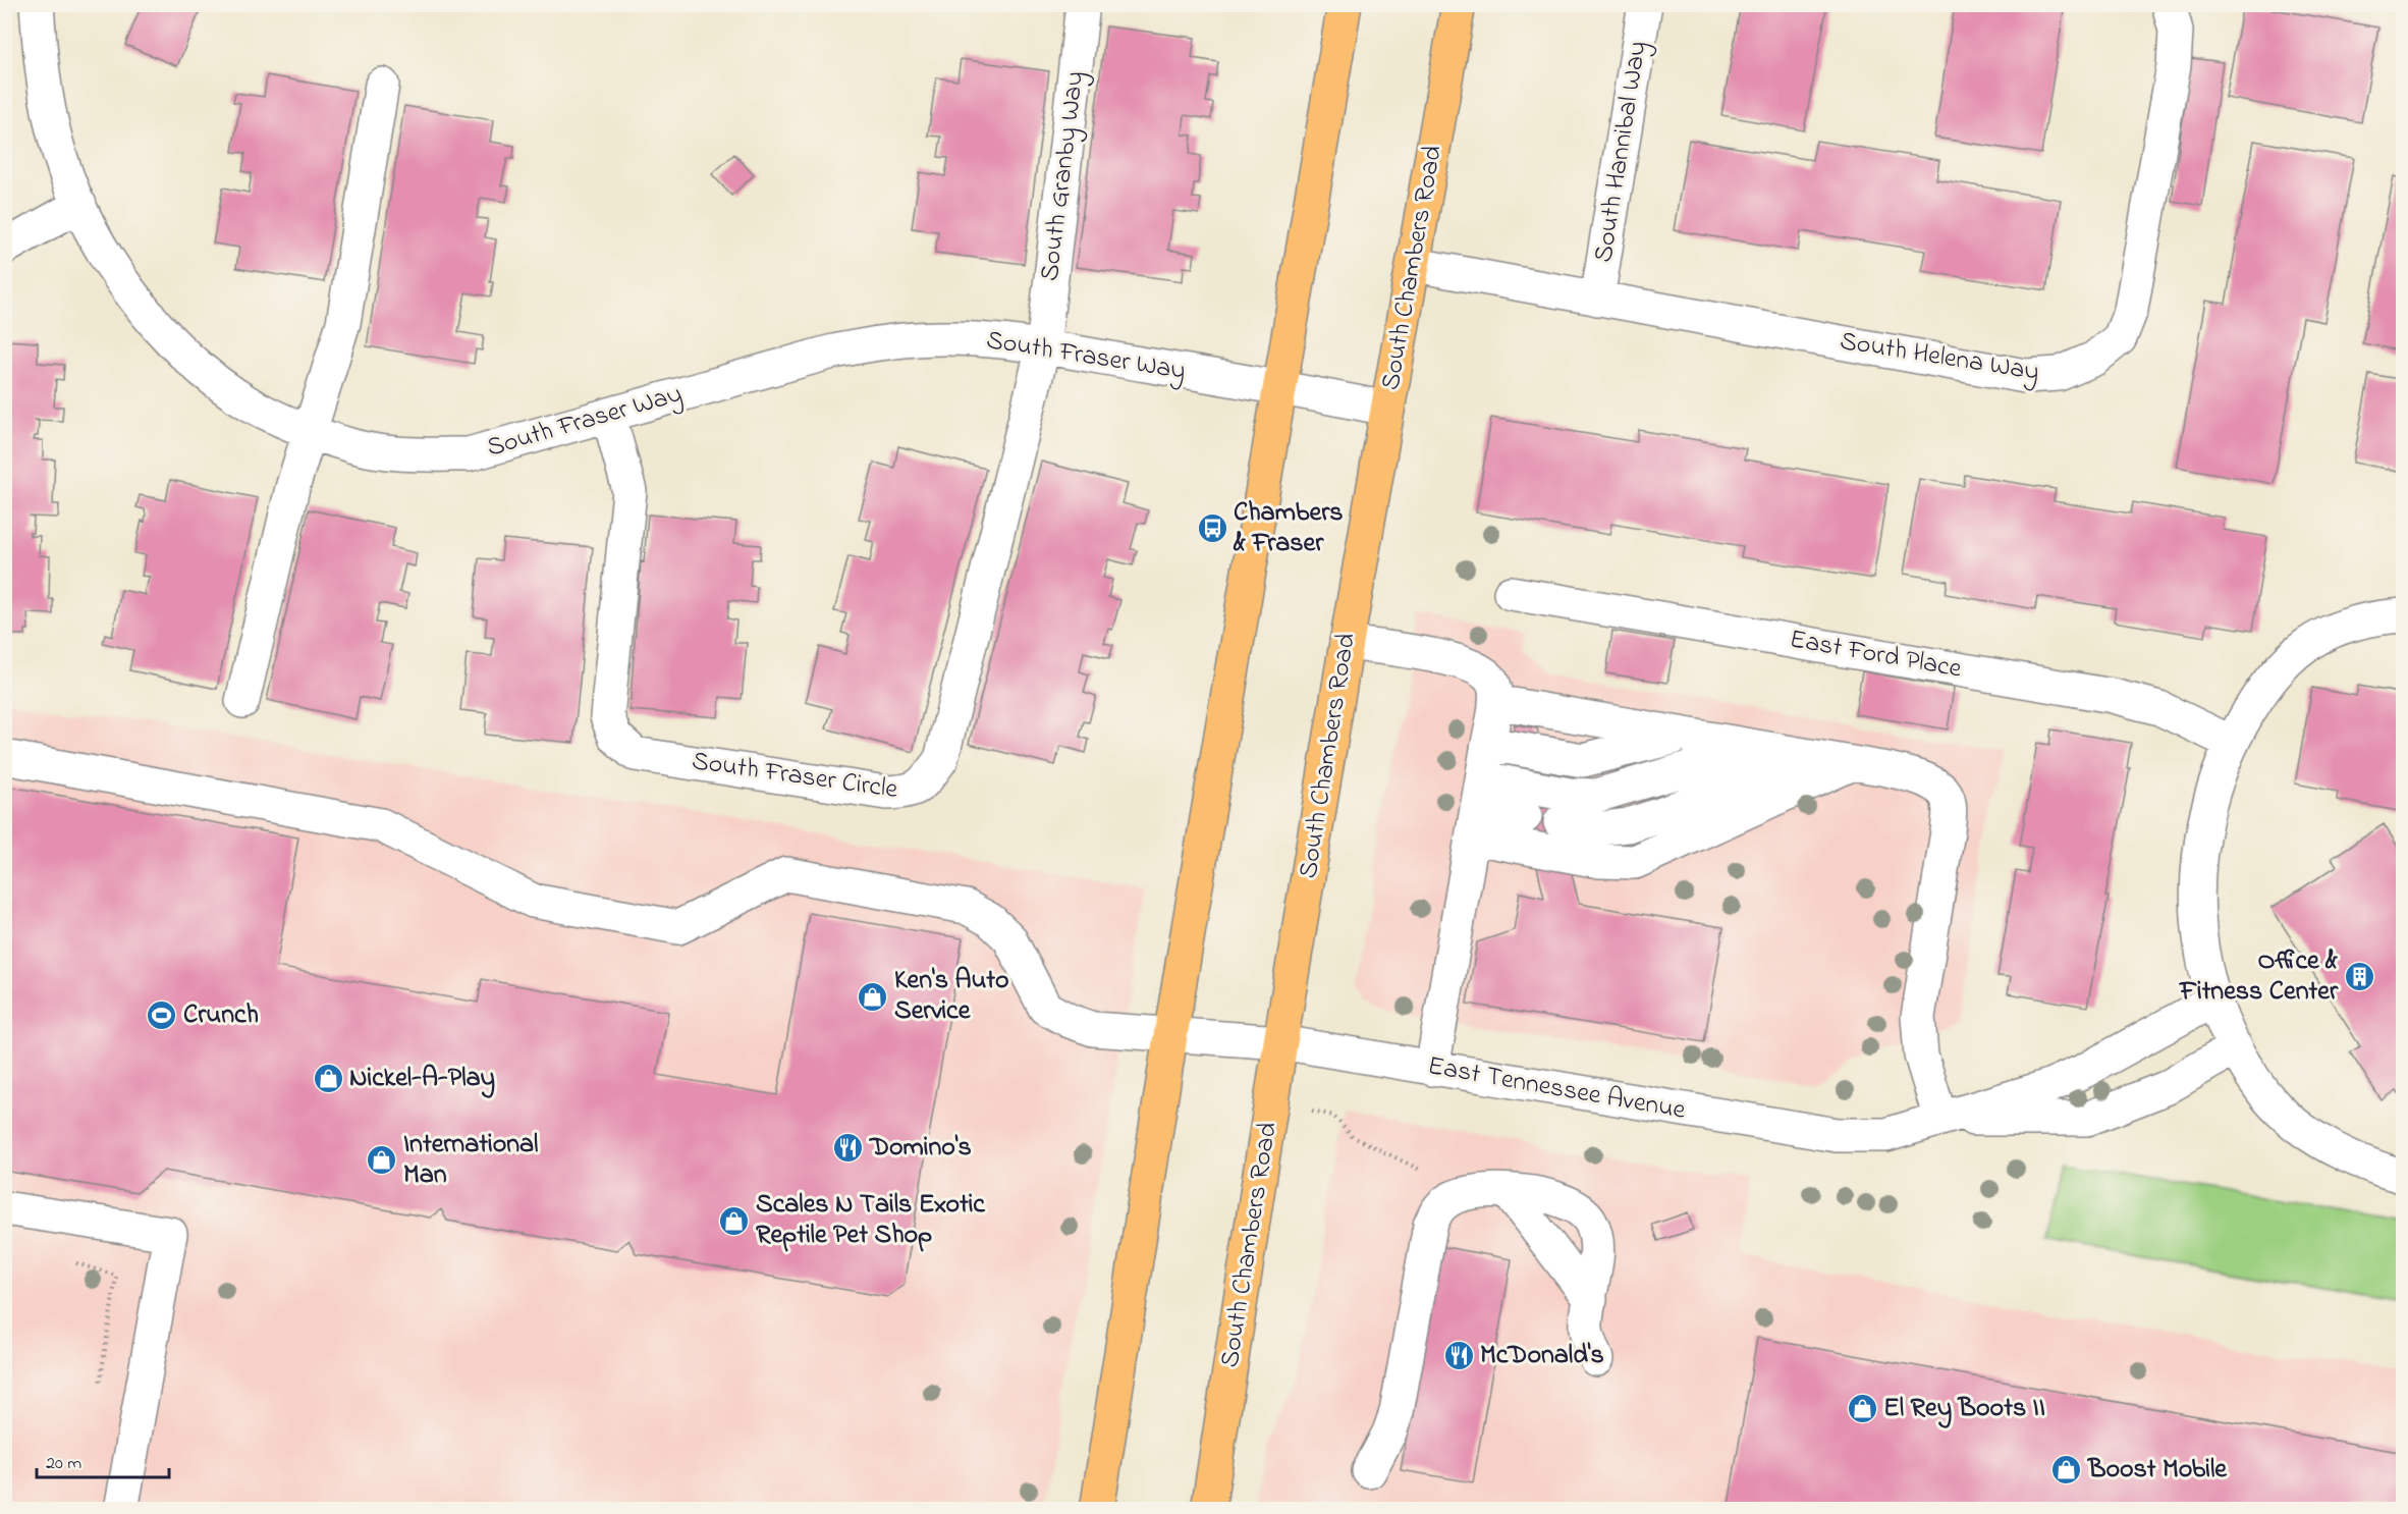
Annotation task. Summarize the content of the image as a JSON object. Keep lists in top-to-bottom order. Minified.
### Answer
{"streets":{"main road":["South Chambers Road"],"street":["South Hannibal Way","South Granby Way","South Fraser Way","South Helena Way","East Ford Place","South Fraser Circle","East Tennessee Avenue"]},"crossings":[["South Hannibal Way","South Helena Way"],["South Granby Way","South Fraser Way"],["South Granby Way","South Fraser Circle"],["South Chambers Road","South Fraser Way"],["South Chambers Road","South Helena Way"],["South Chambers Road","East Tennessee Avenue"],["South Fraser Way","South Fraser Circle"]],"places":{"bus stop":["Chambers & Fraser"],"building":["Office & Fitness Center"],"shop":["Ken's Auto Service","Nickel-A-Play","International Man","Scales N Tails Exotic Reptile Pet Shop","El Rey Boots II","Boost Mobile"],"sports":["Crunch"],"restaurant":["Domino's","McDonald's"]},"scale_bar":"20 m"}
